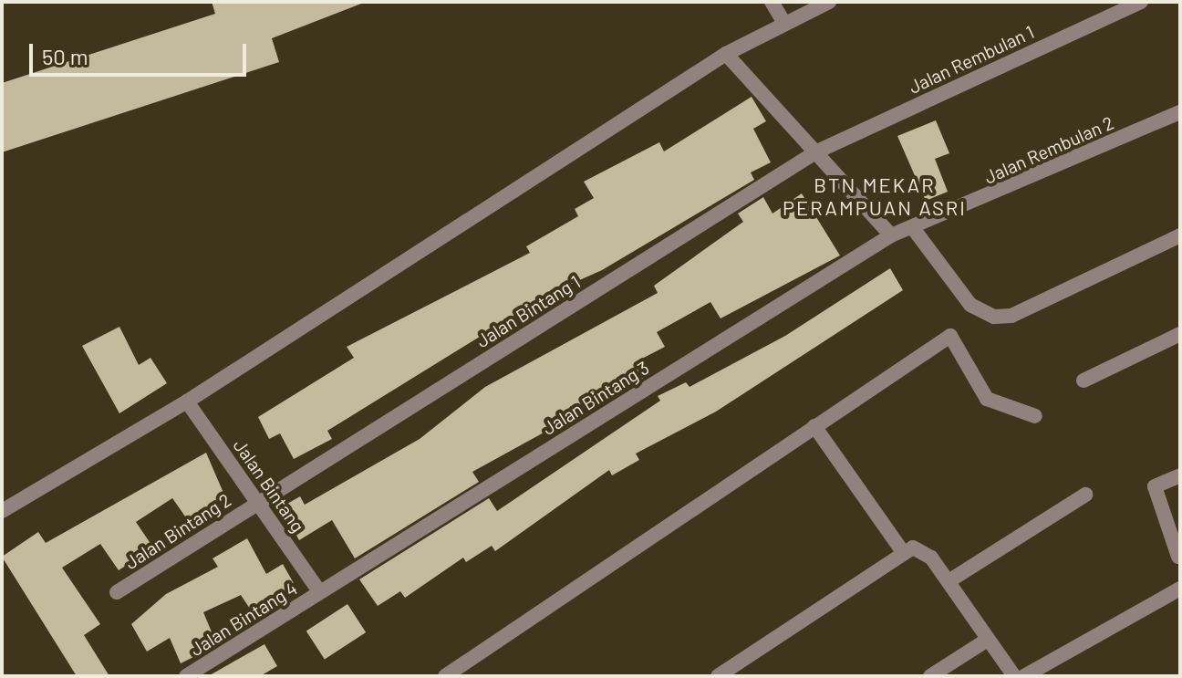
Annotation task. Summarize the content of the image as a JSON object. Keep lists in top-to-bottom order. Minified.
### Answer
{"streets":{"street":["Jalan Rembulan 1","Jalan Rembulan 2","Jalan Bintang 1","Jalan Bintang 3","Jalan Bintang","Jalan Bintang 2","Jalan Bintang 4"]},"crossings":[["Jalan Rembulan 1","Jalan Bintang 1"],["Jalan Rembulan 2","Jalan Bintang 3"],["Jalan Bintang 1","Jalan Bintang"],["Jalan Bintang 1","Jalan Bintang 2"],["Jalan Bintang 3","Jalan Bintang"],["Jalan Bintang 3","Jalan Bintang 4"],["Jalan Bintang","Jalan Bintang 2"],["Jalan Bintang","Jalan Bintang 4"]],"districts":["BTN MEKAR PERAMPUAN ASRI"],"scale_bar":"50 m"}
